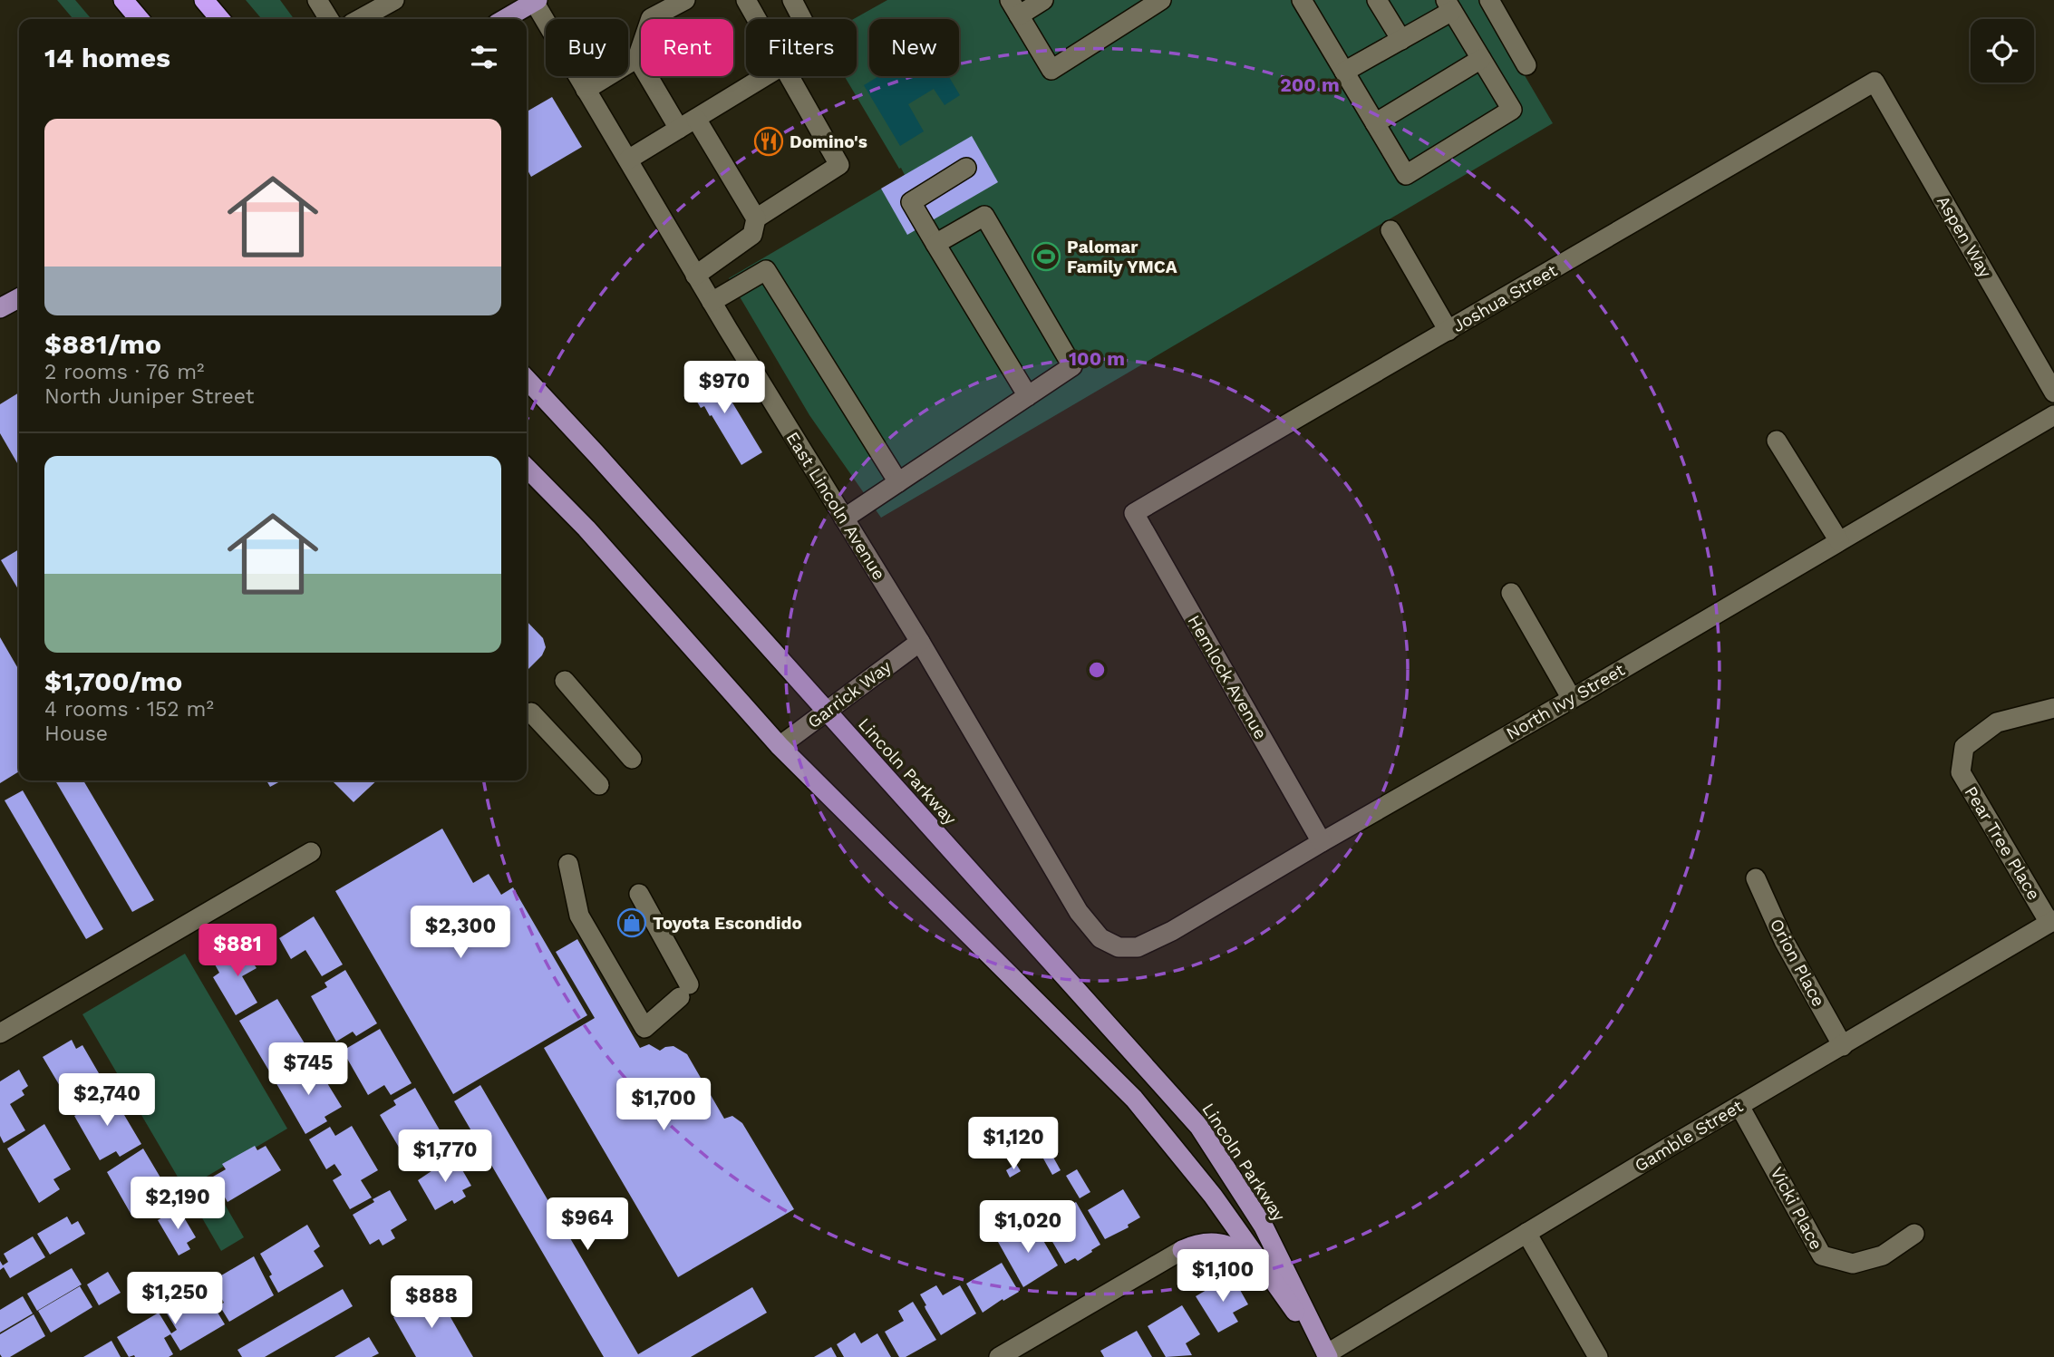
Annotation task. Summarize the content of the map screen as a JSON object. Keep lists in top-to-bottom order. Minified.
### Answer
{"streets":{"main road":["Lincoln Parkway"],"street":["Aspen Way","Joshua Street","East Lincoln Avenue","Hemlock Avenue","Garrick Way","North Ivy Street","Pear Tree Place","Orion Place","Gamble Street","Vicki Place"]},"crossings":[["Aspen Way","Joshua Street"],["Joshua Street","Hemlock Avenue"],["East Lincoln Avenue","Garrick Way"],["East Lincoln Avenue","North Ivy Street"],["Hemlock Avenue","North Ivy Street"],["Garrick Way","Lincoln Parkway"],["Lincoln Parkway","Gamble Street"],["Pear Tree Place","Gamble Street"],["Orion Place","Gamble Street"],["Gamble Street","Vicki Place"]],"places":{"restaurant":["Domino's"],"sports":["Palomar Family YMCA"],"shop":["Toyota Escondido"]},"page":{"chip":["Buy","Rent","Filters","New"],"heading":"14 homes","list":[{"name":"$881/mo","note":"2 rooms · 76 m² · North Juniper Street"},{"name":"$1,700/mo","note":"4 rooms · 152 m² · House"}],"price":["$970","$2,300","$881","$745","$2,740","$1,700","$1,120","$1,770","$2,190","$964","$1,020","$1,100","$1,250","$888"]},"rings":["200 m","100 m"]}
